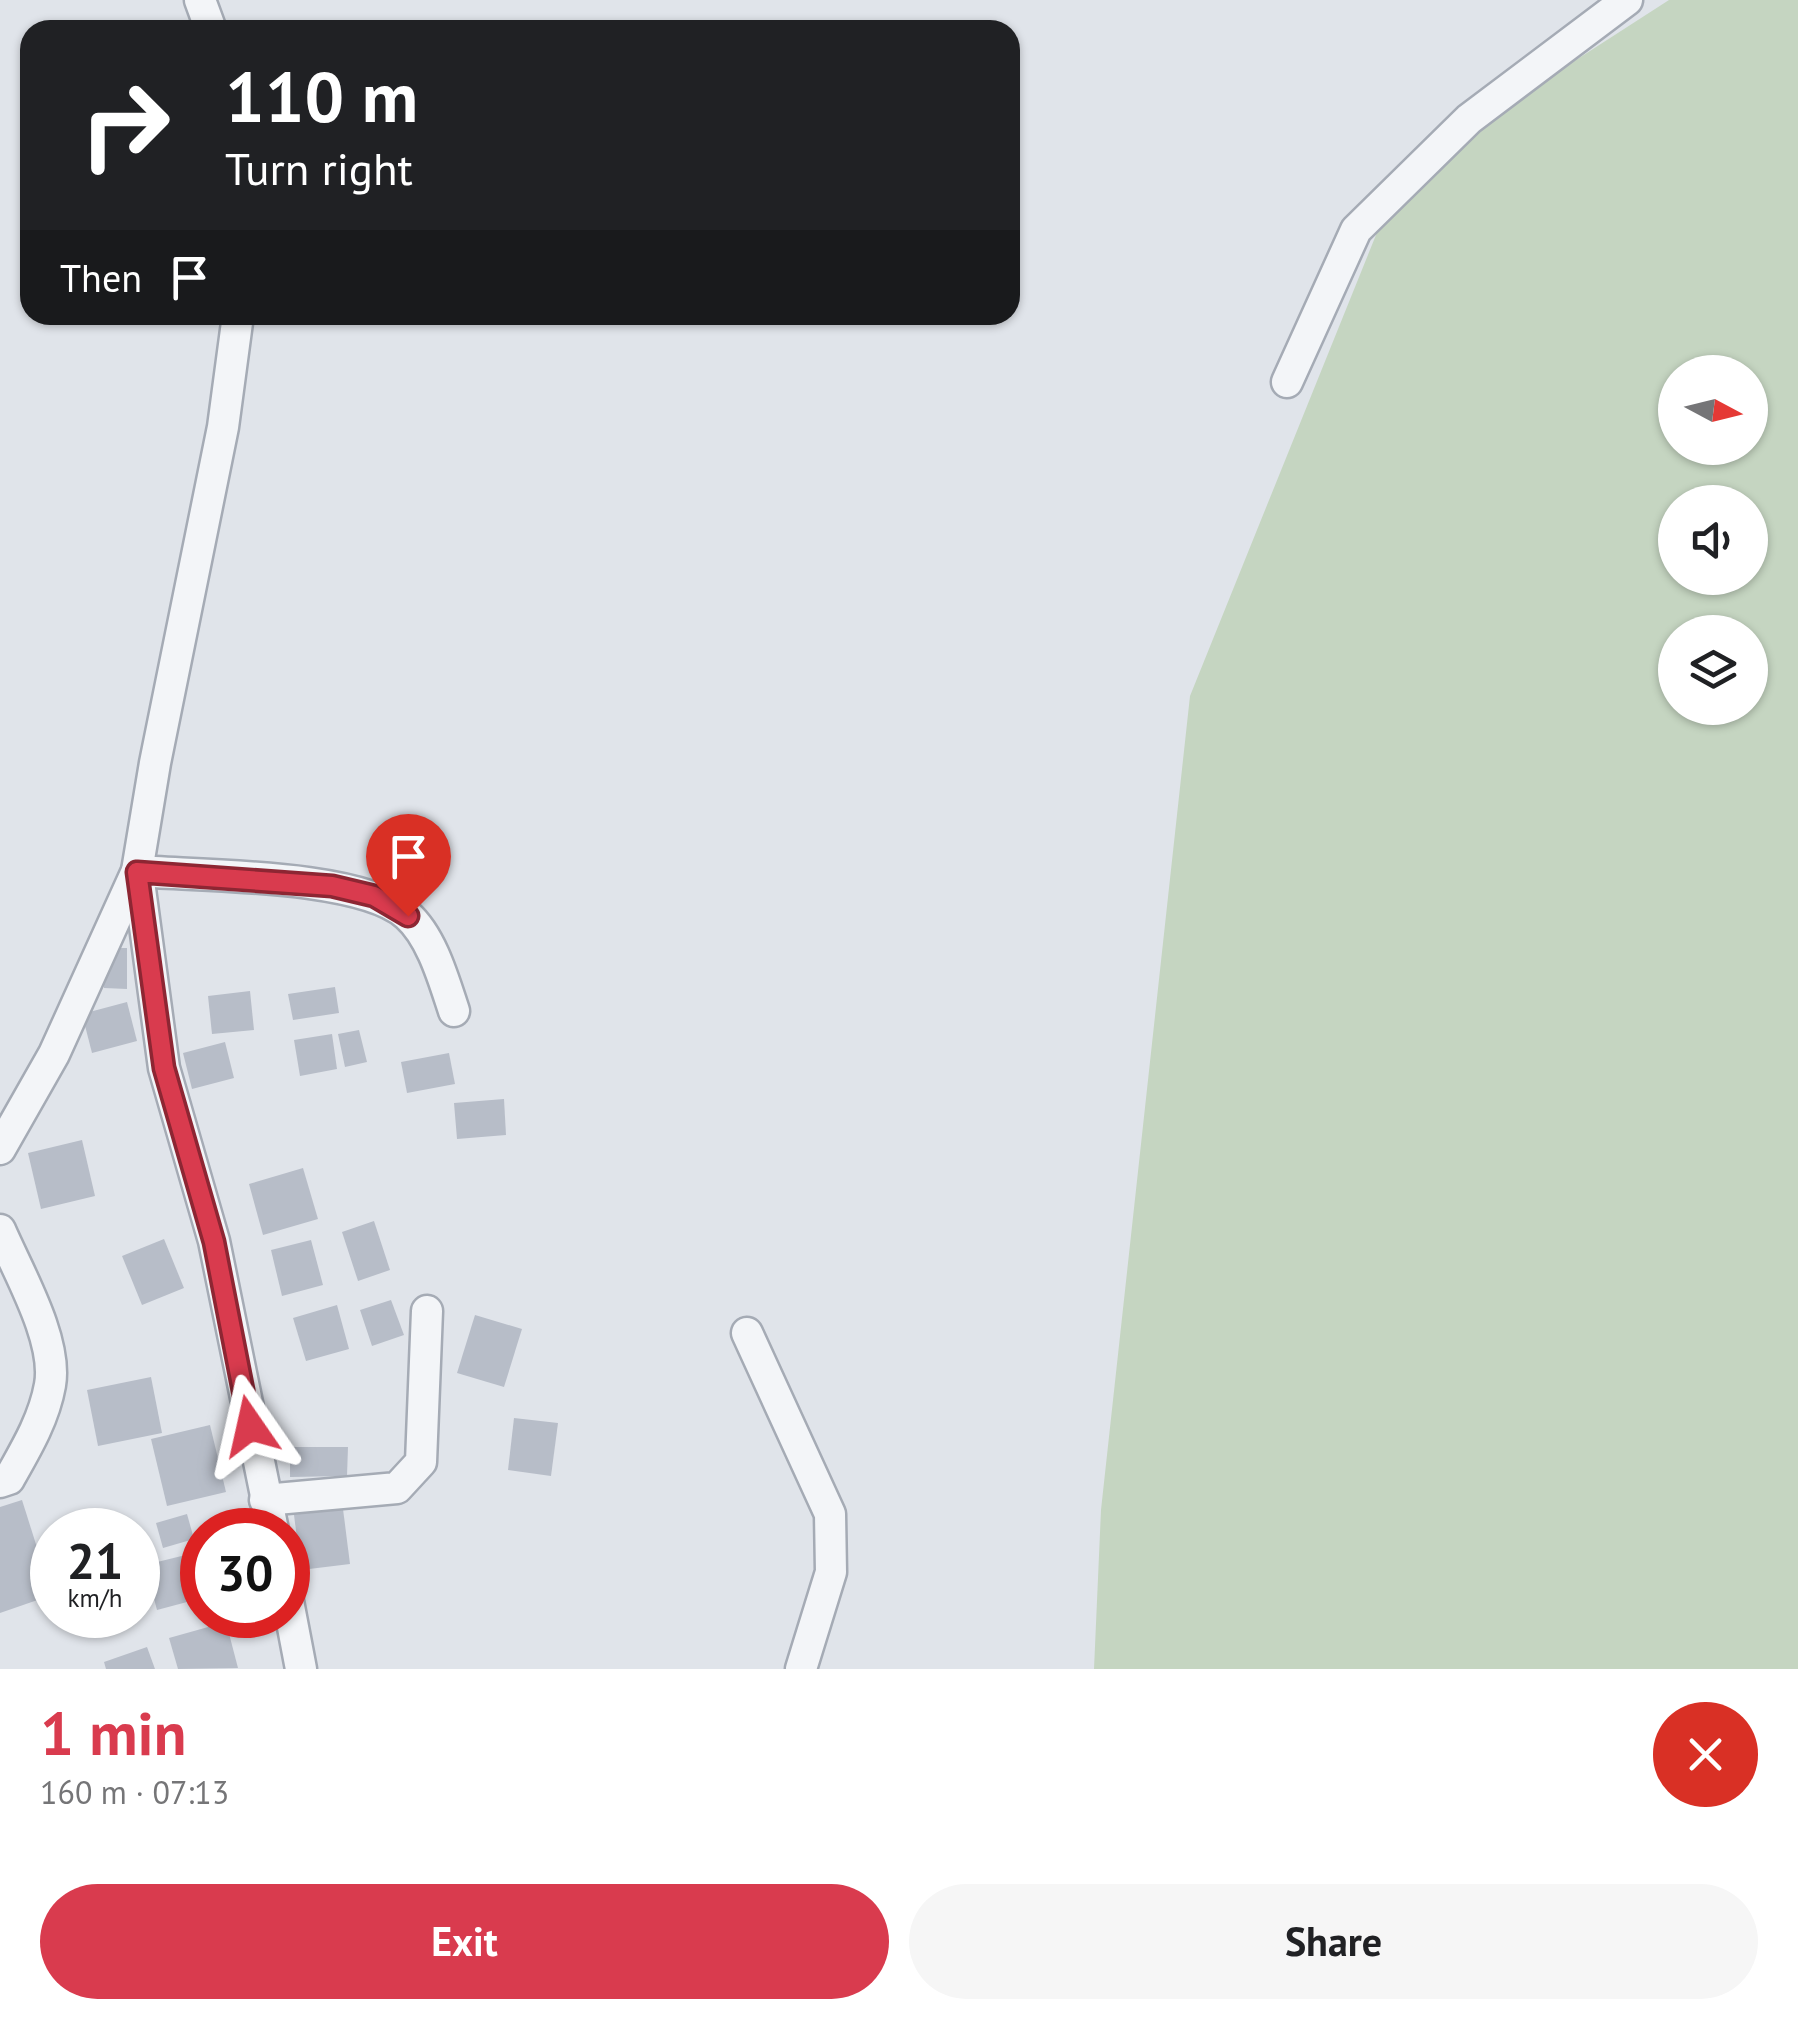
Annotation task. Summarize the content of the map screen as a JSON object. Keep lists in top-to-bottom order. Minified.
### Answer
{"north":"right","page":{"turn":["110 m","Turn right"],"then":"Then","speed":"21 km/h","limit":"30","heading":["1 min","160 m · 07:13"],"buttons":["Exit","Share"]}}
